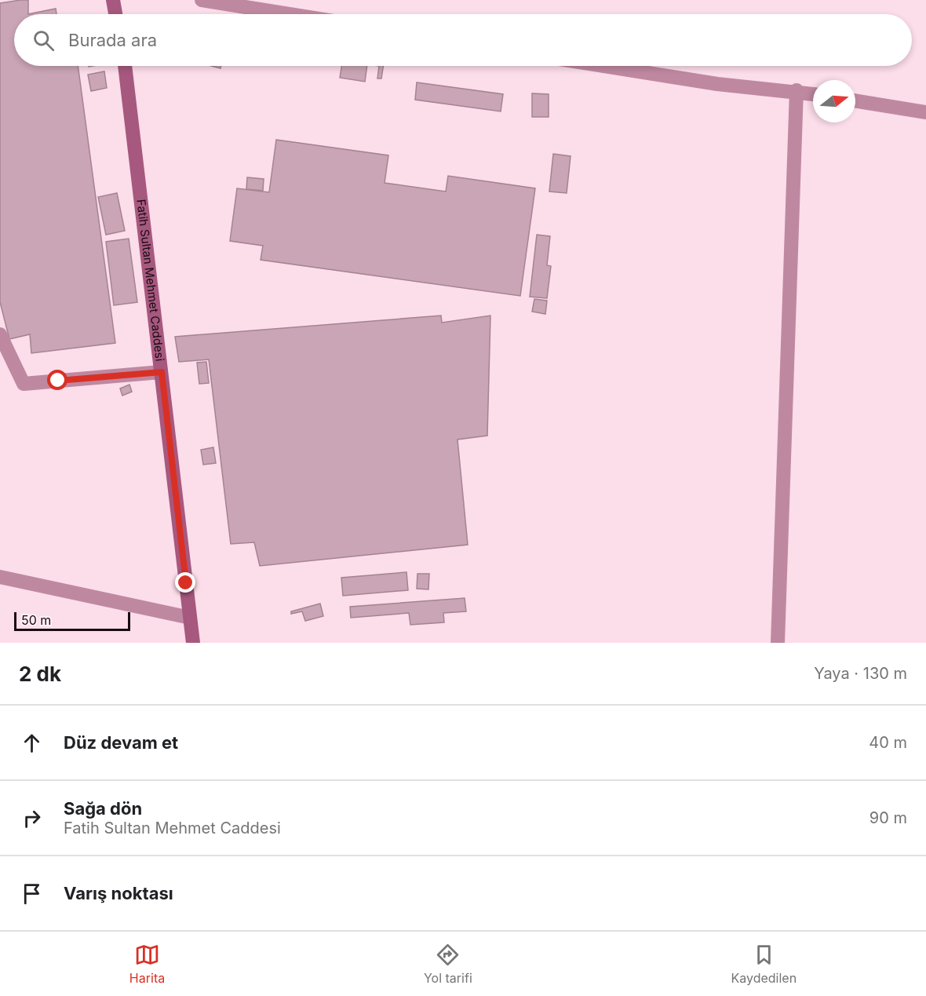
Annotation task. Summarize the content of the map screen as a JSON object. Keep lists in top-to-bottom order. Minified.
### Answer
{"streets":{"main road":["Fatih Sultan Mehmet Caddesi"]},"scale_bar":"50 m","north":"right","page":{"search":"Burada ara","scale":"50 m","heading":["2 dk","Yaya · 130 m"],"list":[["Düz devam et","40 m"],["Sağa dön","Fatih Sultan Mehmet Caddesi","90 m"],"Varış noktası"],"nav":["Harita","Yol tarifi","Kaydedilen"]}}
